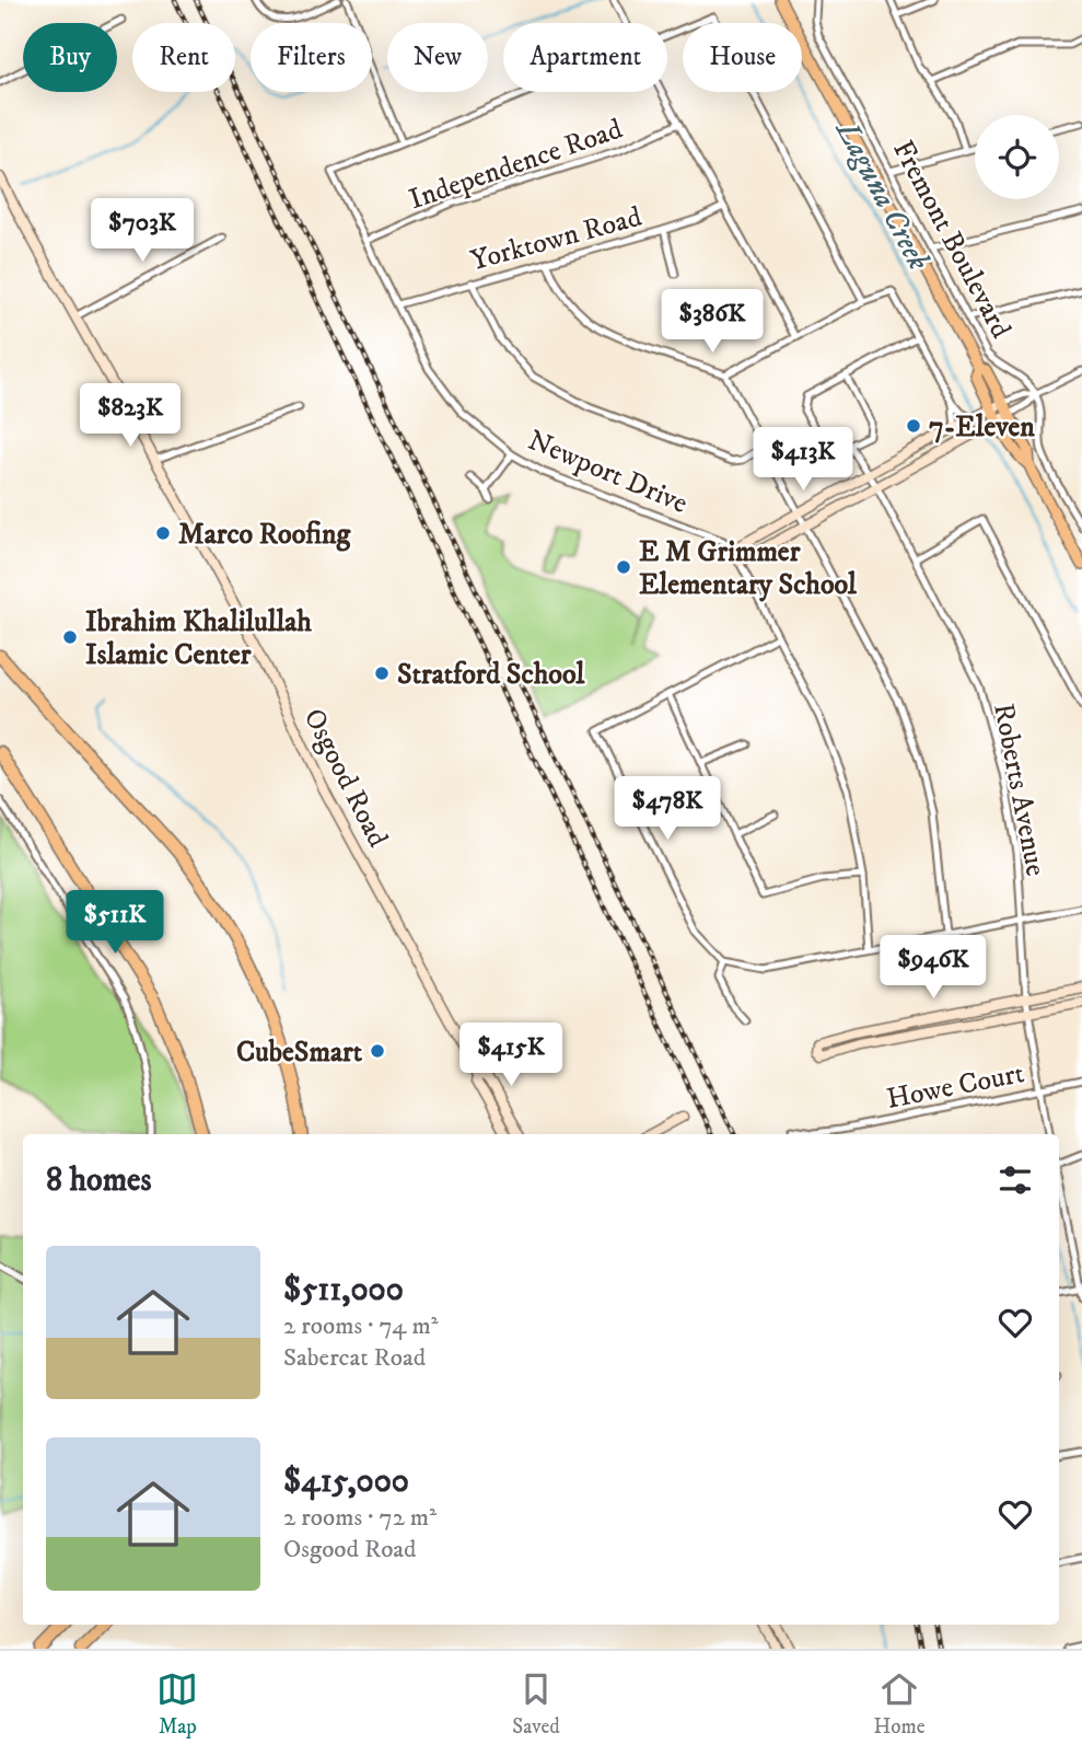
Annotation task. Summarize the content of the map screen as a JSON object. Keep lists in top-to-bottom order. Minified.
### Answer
{"streets":{"main road":["Fremont Boulevard","Osgood Road"],"street":["Independence Road","Yorktown Road","Newport Drive","Roberts Avenue","Howe Court"]},"crossings":[["Independence Road","Newport Drive"],["Yorktown Road","Newport Drive"],["Roberts Avenue","Howe Court"]],"water":["Laguna Creek"],"places":["7-Eleven","Marco Roofing","E M Grimmer Elementary School","Ibrahim Khalilullah Islamic Center","Stratford School","CubeSmart"],"page":{"chip":["Buy","Rent","Filters","New","Apartment","House"],"price":["$703K","$386K","$823K","$413K","$478K","$511K","$946K","$415K"],"heading":"8 homes","list":[{"name":"$511,000","note":"2 rooms · 74 m² · Sabercat Road"},{"name":"$415,000","note":"2 rooms · 72 m² · Osgood Road"}],"tabs":["Map","Saved","Home"]}}
